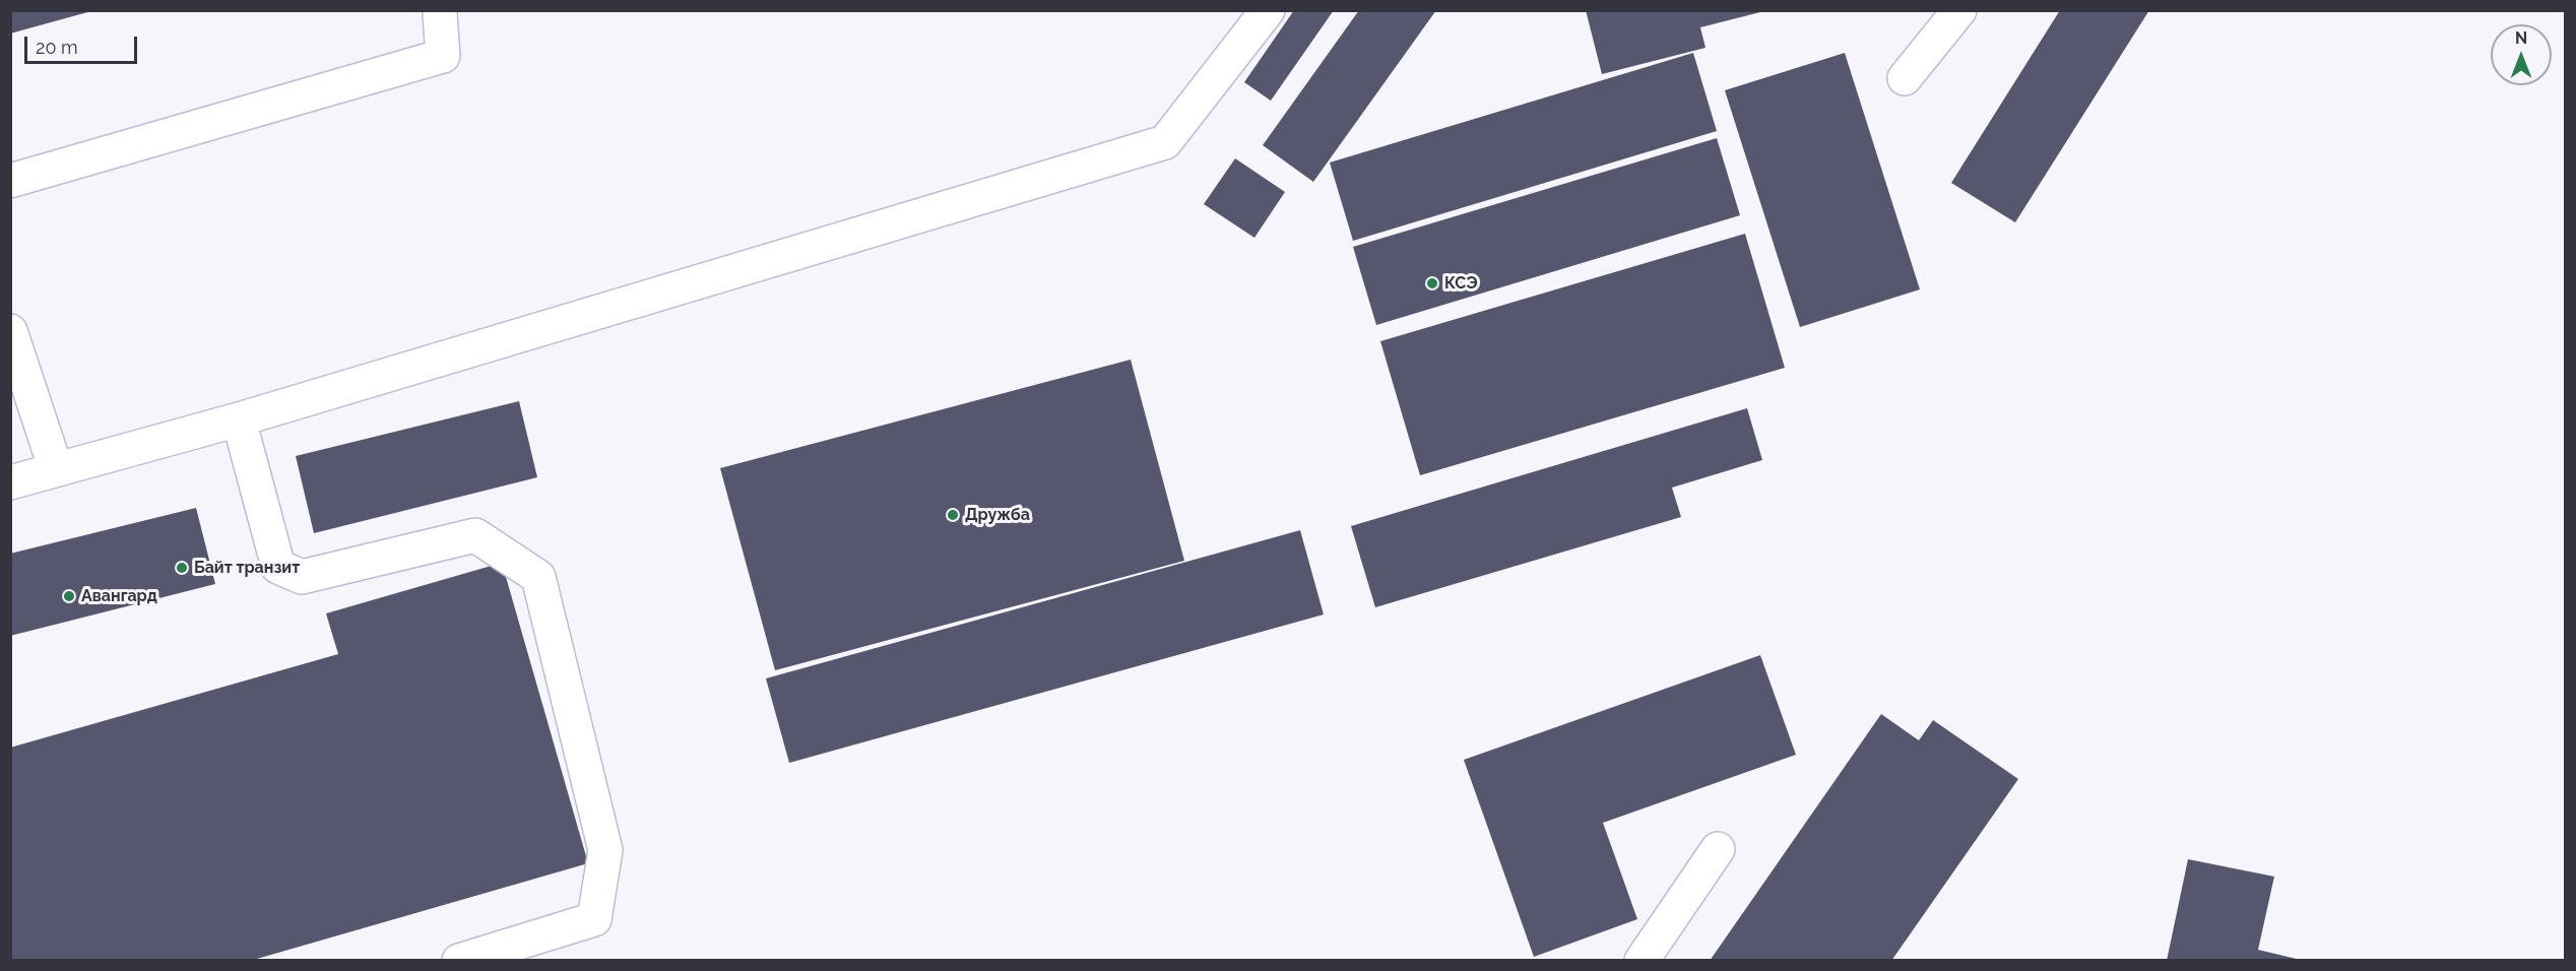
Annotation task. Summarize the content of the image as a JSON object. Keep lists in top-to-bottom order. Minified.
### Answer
{"places":["КСЭ","Дружба","Байт транзит","Авангард"],"scale_bar":"20 m","north":"top"}
